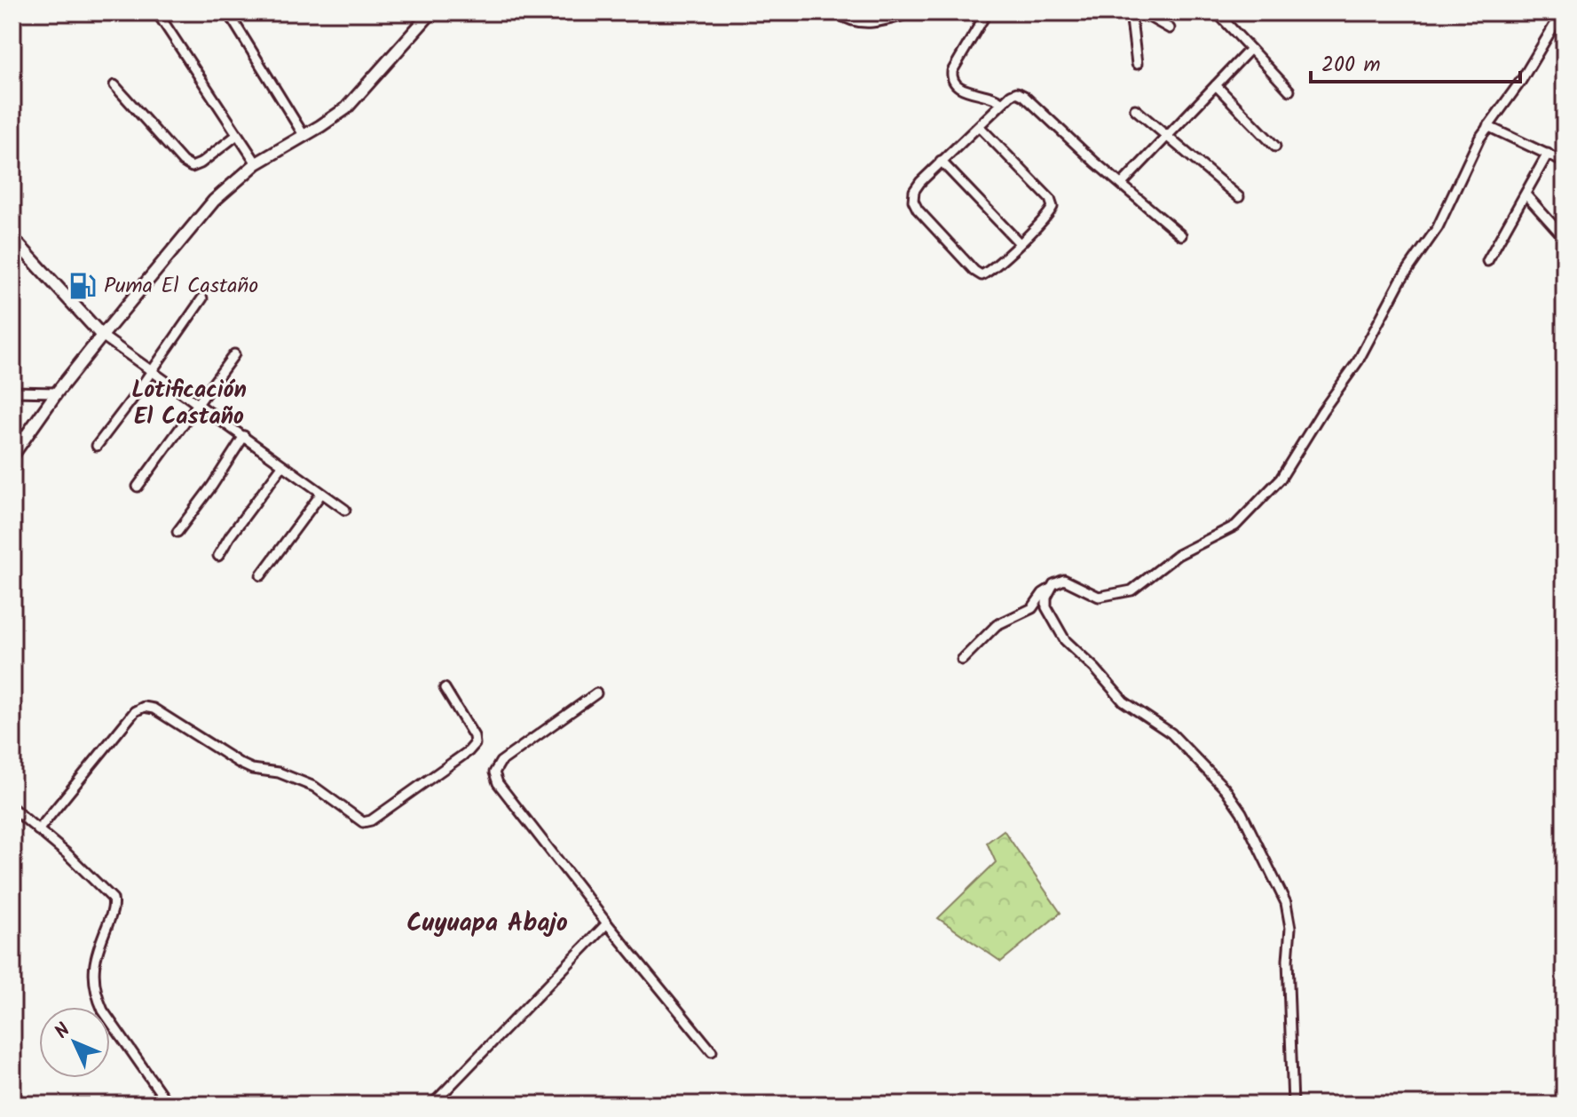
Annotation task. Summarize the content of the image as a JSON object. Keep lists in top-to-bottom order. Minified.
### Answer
{"districts":["Lotificación El Castaño","Cuyuapa Abajo"],"places":{"fuel station":["Puma El Castaño"]},"scale_bar":"200 m","north":"top left"}
